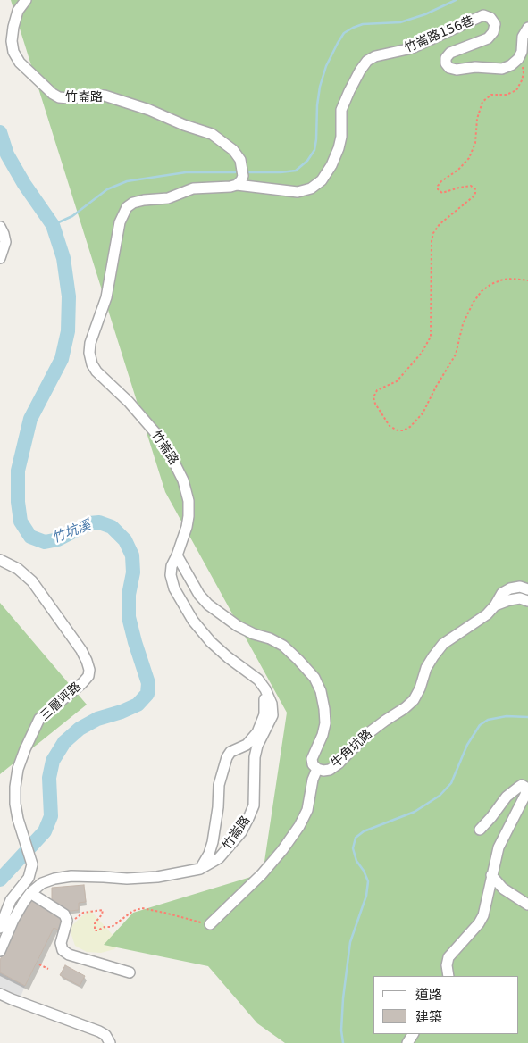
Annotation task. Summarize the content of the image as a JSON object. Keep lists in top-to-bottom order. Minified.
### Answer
{"streets":{"street":["竹崙路156巷","竹崙路","三層坪路","牛角坑路"]},"crossings":[["竹崙路156巷","竹崙路"],["竹崙路","牛角坑路"]],"water":["竹坑溪"],"legend":["道路","建築"]}
